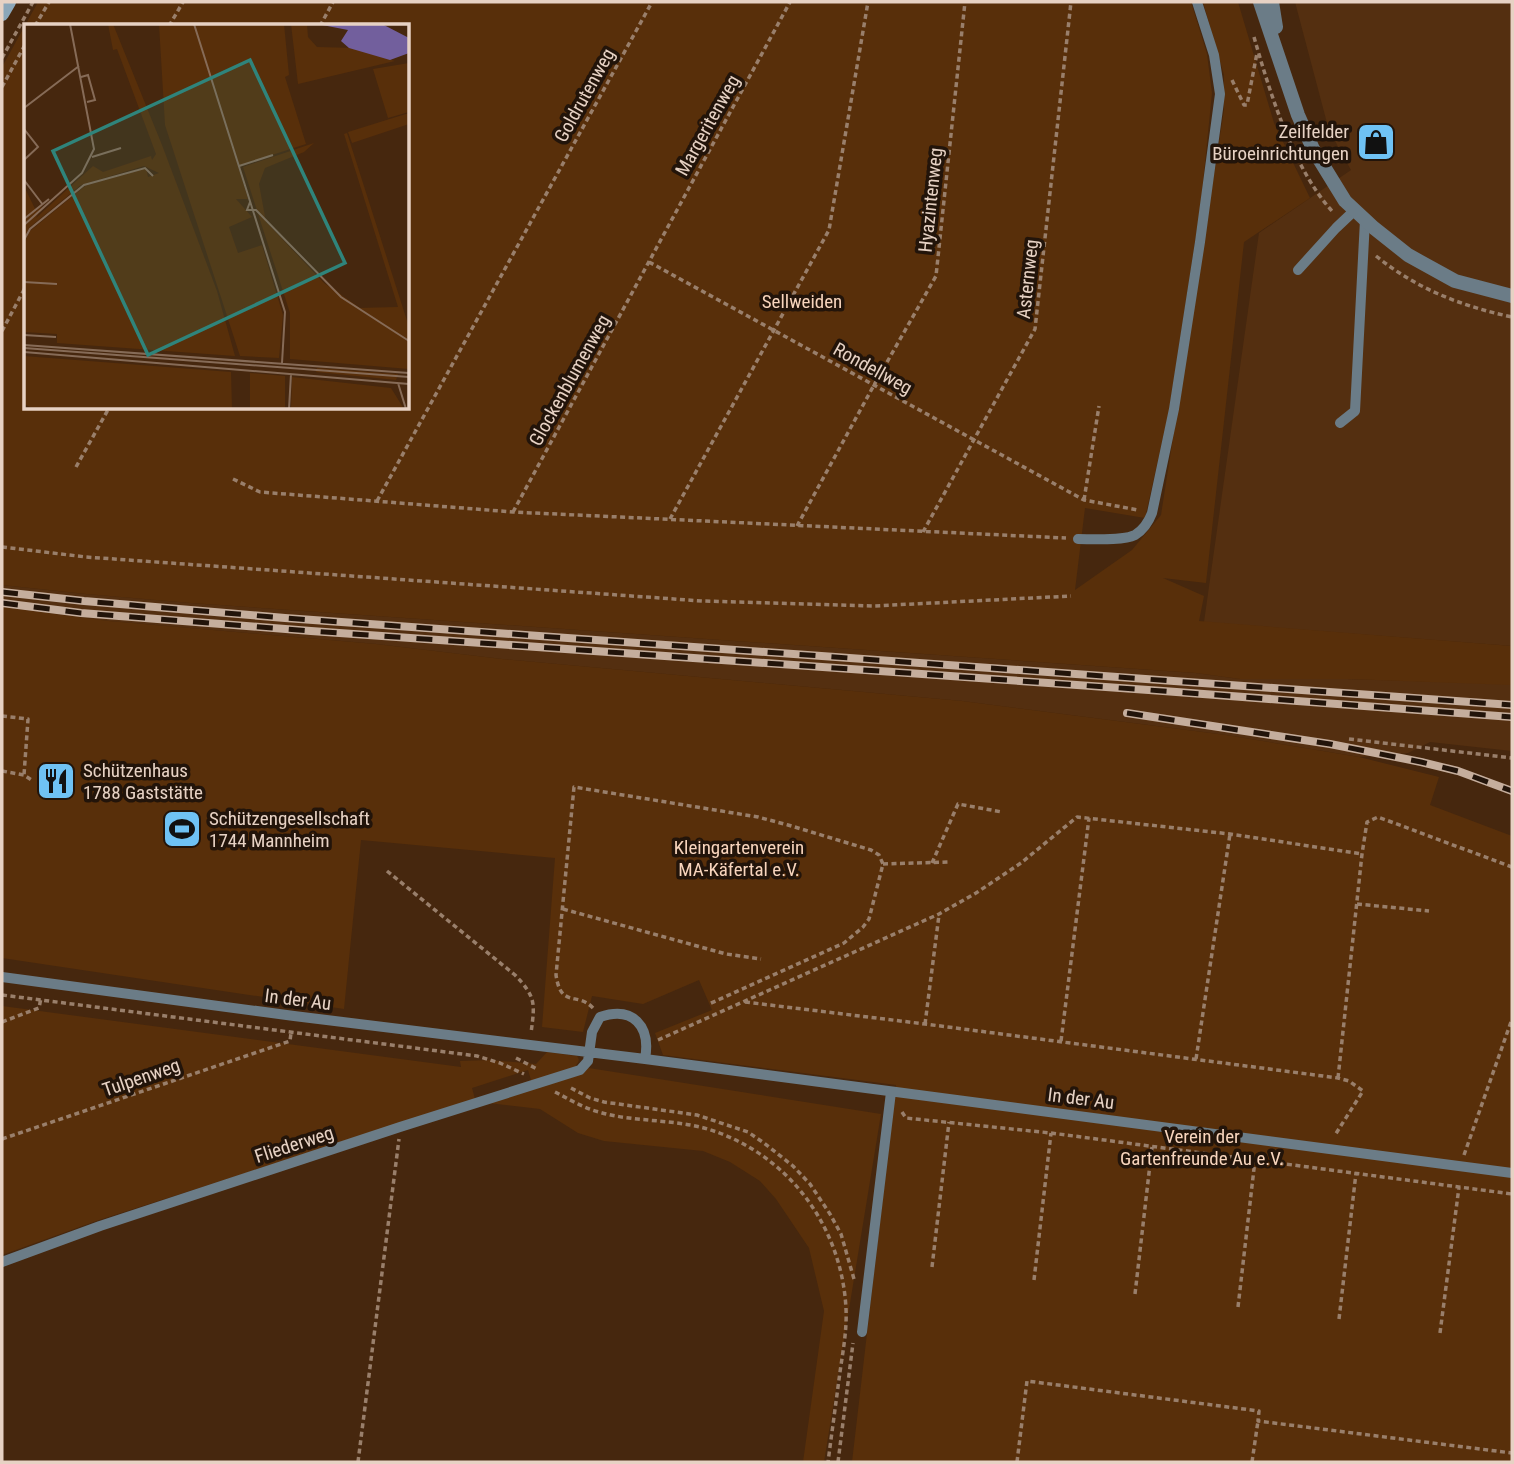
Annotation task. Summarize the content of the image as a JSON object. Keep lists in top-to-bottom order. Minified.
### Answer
{"streets":{"lane":["In der Au","Fliederweg"],"path":["Goldrutenweg","Margeritenweg","Hyazintenweg","Asternweg","Rondellweg","Glockenblumenweg","Tulpenweg"]},"crossings":[["Margeritenweg","Rondellweg"],["Margeritenweg","Glockenblumenweg"],["Hyazintenweg","Rondellweg"],["Asternweg","Rondellweg"],["Rondellweg","Glockenblumenweg"],["In der Au","Fliederweg"]],"parks":["Sellweiden","Kleingartenverein MA-Käfertal e.V.","Verein der Gartenfreunde Au e.V."],"places":{"shop":["Zeilfelder Büroeinrichtungen"],"restaurant":["Schützenhaus 1788 Gaststätte"],"sports":["Schützengesellschaft 1744 Mannheim"]}}
